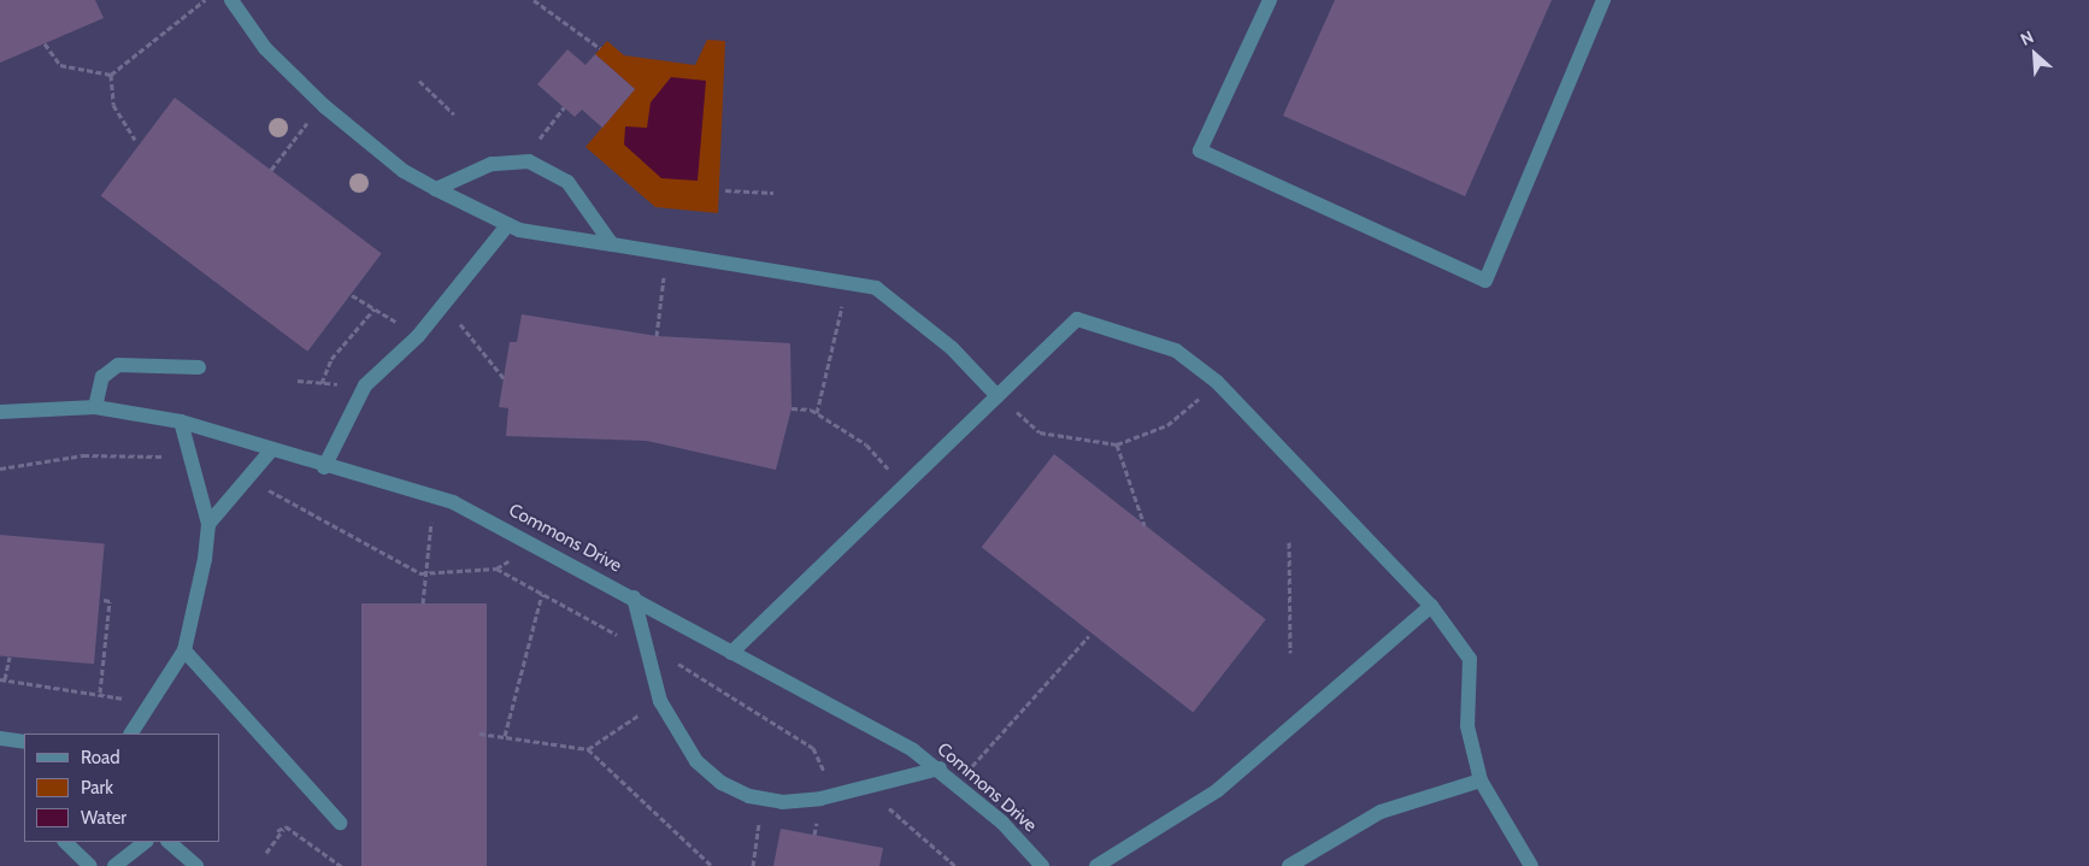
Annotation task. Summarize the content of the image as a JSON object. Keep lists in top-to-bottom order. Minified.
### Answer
{"streets":{"street":["Commons Drive"]},"legend":["Road","Park","Water"],"north":"top left"}
